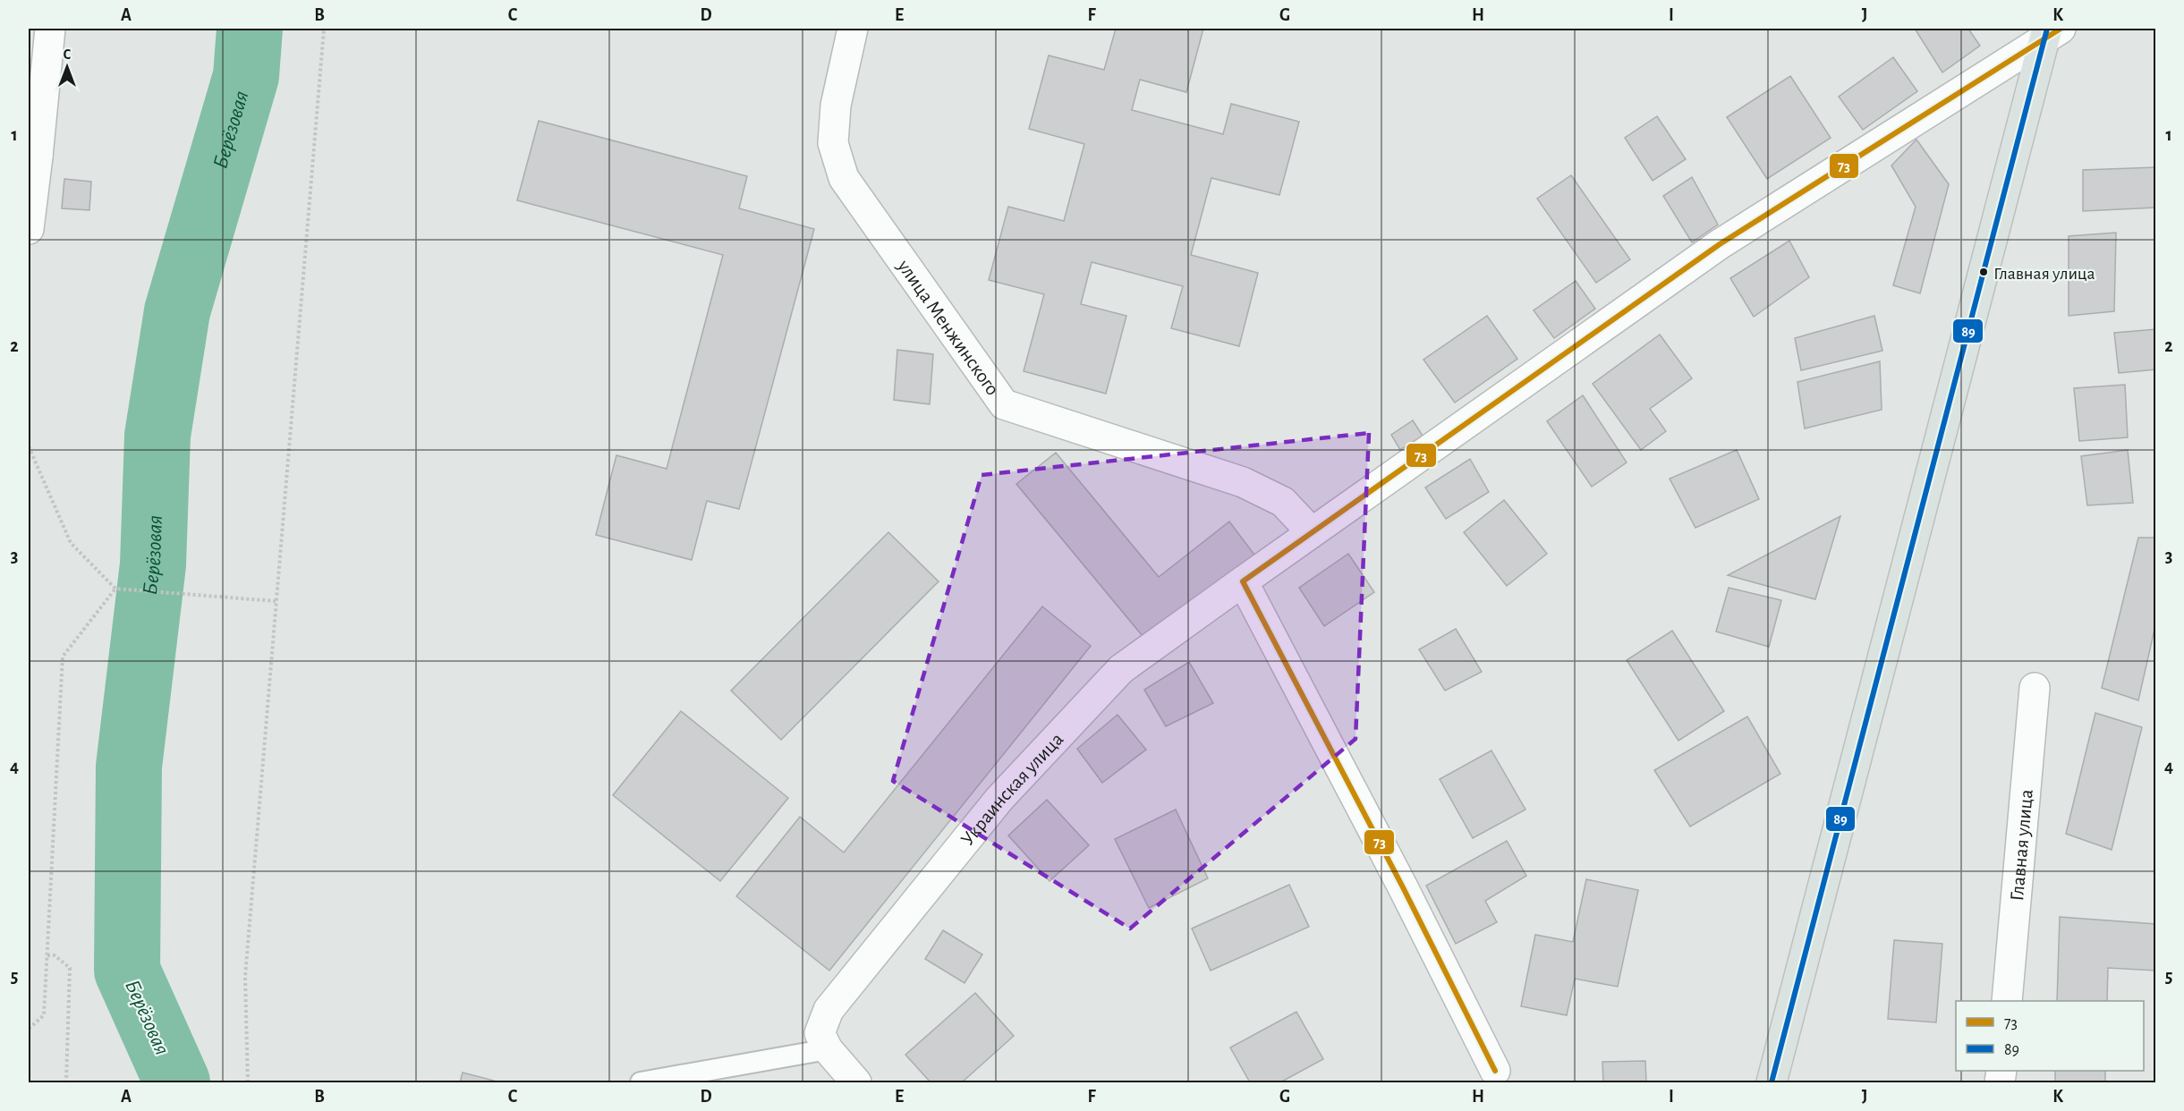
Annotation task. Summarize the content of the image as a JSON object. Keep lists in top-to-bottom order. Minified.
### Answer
{"streets":{"street":["улица Менжинского","Украинская улица","Главная улица"]},"crossings":[["улица Менжинского","Украинская улица"]],"water":["Берёзовая"],"places":["Главная улица"],"lines":["transit line 73","transit line 89"],"legend":["73","89"],"north":"top","grid":{"columns":["A","B","C","D","E","F","G","H","I","J","K"],"rows":["1","2","3","4","5"]}}
